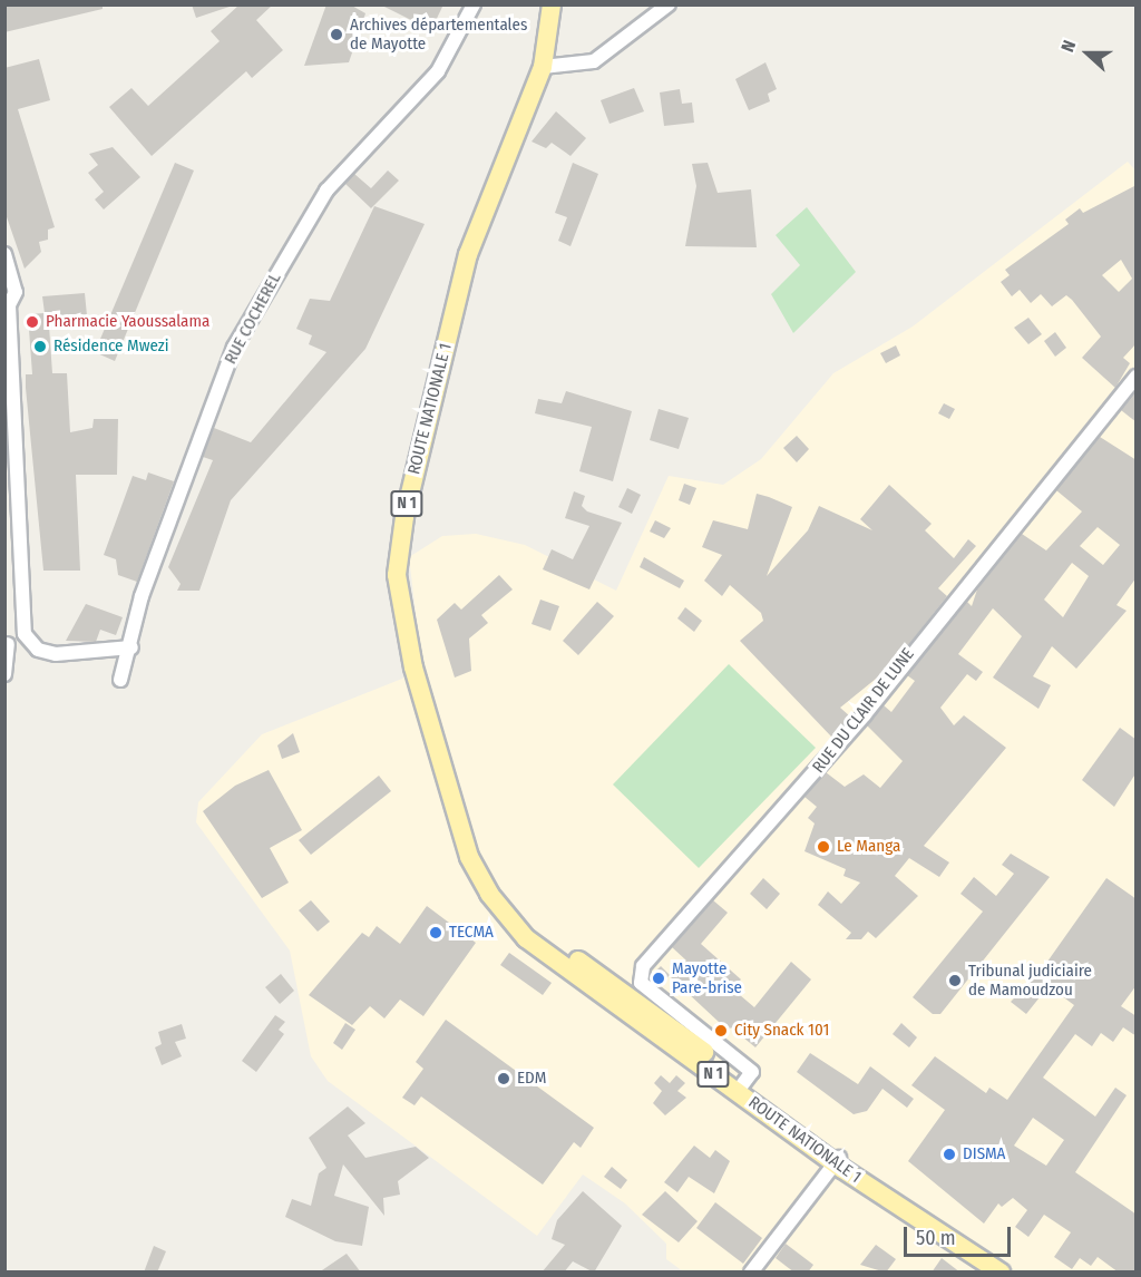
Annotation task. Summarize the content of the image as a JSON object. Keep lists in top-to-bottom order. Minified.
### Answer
{"streets":{"main road":["ROUTE NATIONALE 1","N 1"],"street":["RUE COCHEREL","RUE DU CLAIR DE LUNE"]},"crossings":[["ROUTE NATIONALE 1","RUE DU CLAIR DE LUNE"]],"places":["Archives départementales de Mayotte","Pharmacie Yaoussalama","Résidence Mwezi","Le Manga","TECMA","Mayotte Pare-brise","Tribunal judiciaire de Mamoudzou","City Snack 101","EDM","DISMA"],"scale_bar":"50 m","north":"left"}
